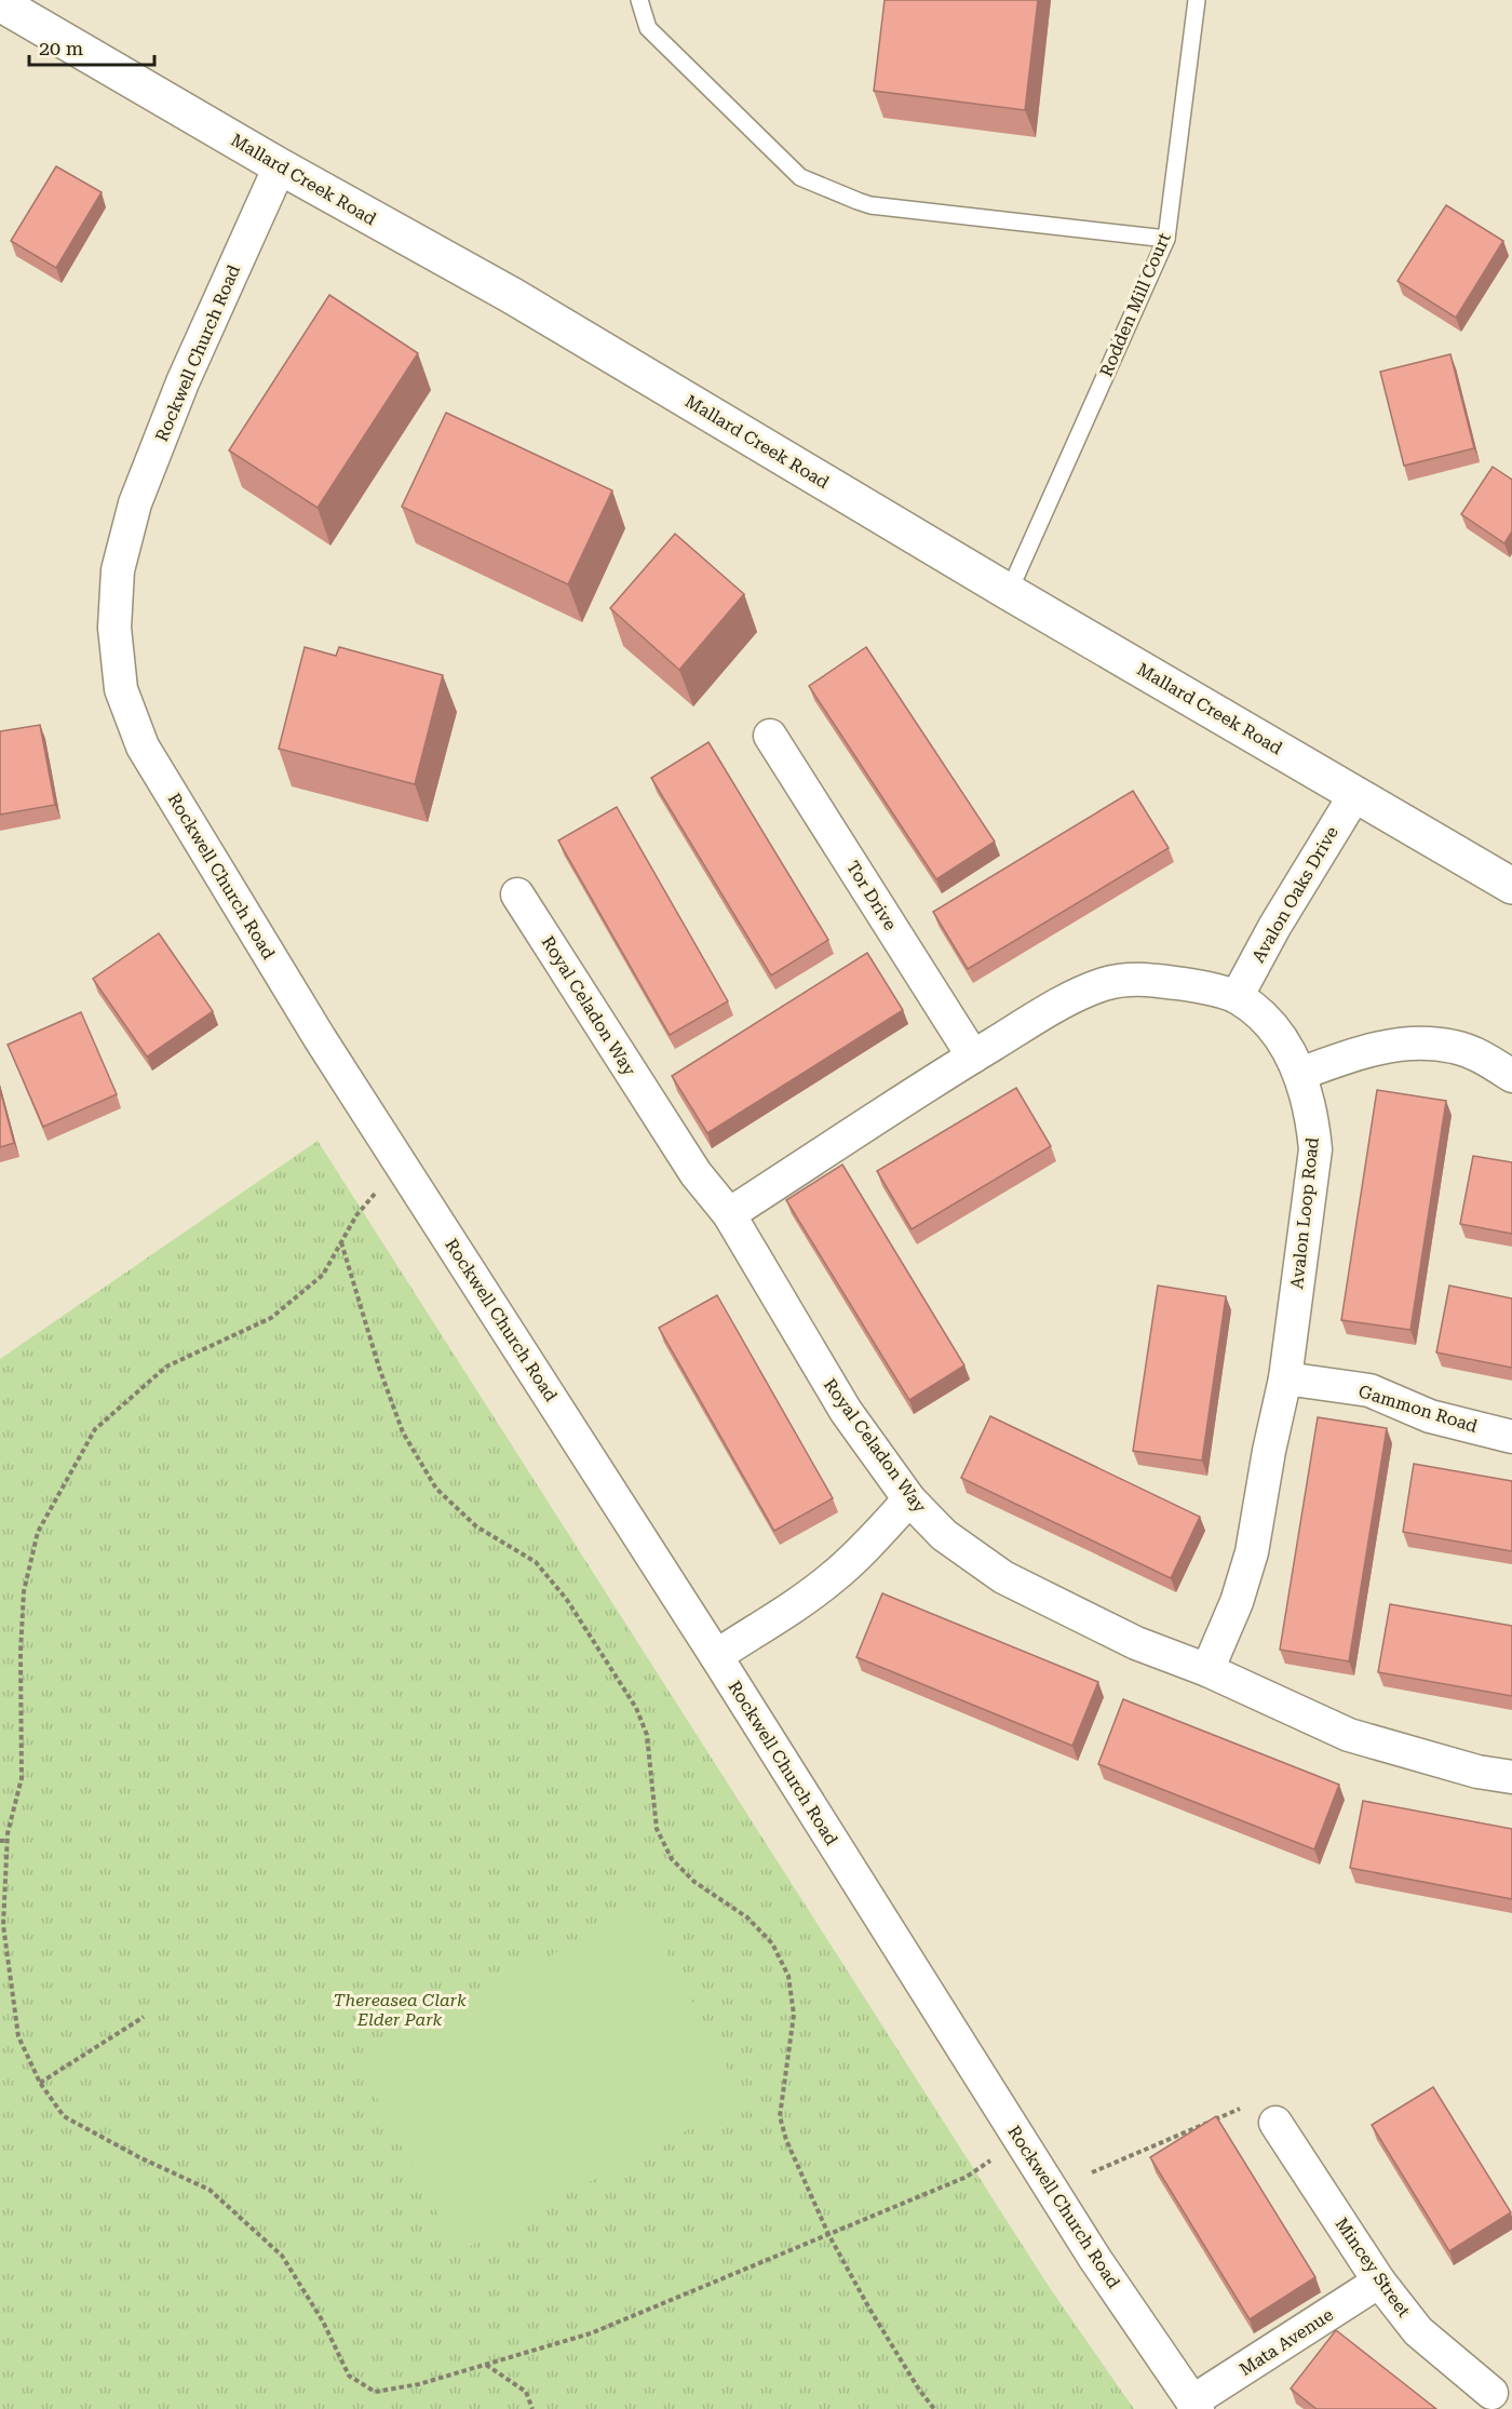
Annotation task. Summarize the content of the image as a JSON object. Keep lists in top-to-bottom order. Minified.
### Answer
{"streets":{"main road":["Mallard Creek Road"],"street":["Rockwell Church Road","Avalon Oaks Drive","Tor Drive","Royal Celadon Way","Avalon Loop Road","Gammon Road","Mincey Street","Mata Avenue"],"lane":["Rodden Mill Court"]},"crossings":[["Mallard Creek Road","Rodden Mill Court"],["Mallard Creek Road","Rockwell Church Road"],["Mallard Creek Road","Avalon Oaks Drive"],["Rockwell Church Road","Mata Avenue"],["Avalon Oaks Drive","Avalon Loop Road"],["Tor Drive","Avalon Loop Road"],["Royal Celadon Way","Avalon Loop Road"],["Avalon Loop Road","Gammon Road"],["Mincey Street","Mata Avenue"]],"parks":["Thereasea Clark Elder Park"],"scale_bar":"20 m"}
